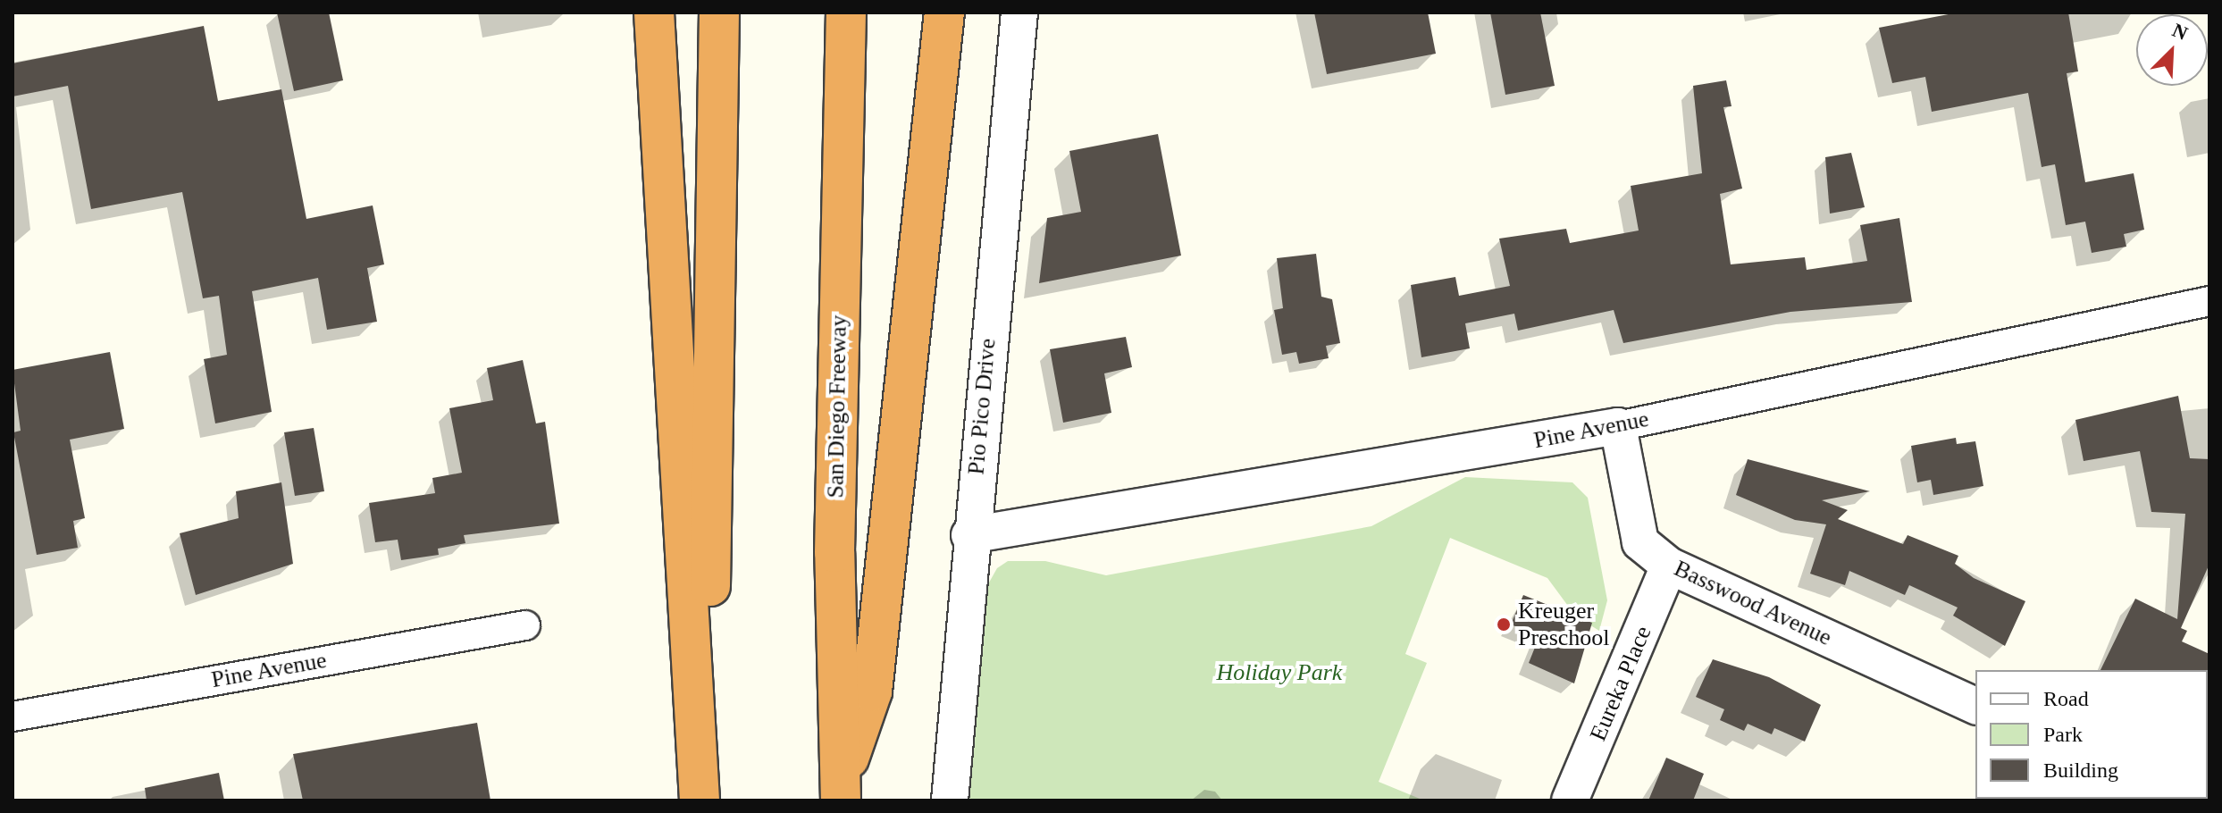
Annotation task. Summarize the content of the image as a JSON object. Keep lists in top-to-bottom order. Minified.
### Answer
{"streets":{"highway":["San Diego Freeway"],"street":["Pio Pico Drive","Pine Avenue","Basswood Avenue","Eureka Place"]},"crossings":[["Pio Pico Drive","Pine Avenue"],["Pine Avenue","Basswood Avenue"],["Basswood Avenue","Eureka Place"]],"parks":["Holiday Park"],"places":["Kreuger Preschool"],"legend":["Road","Park","Building"],"north":"top right"}
